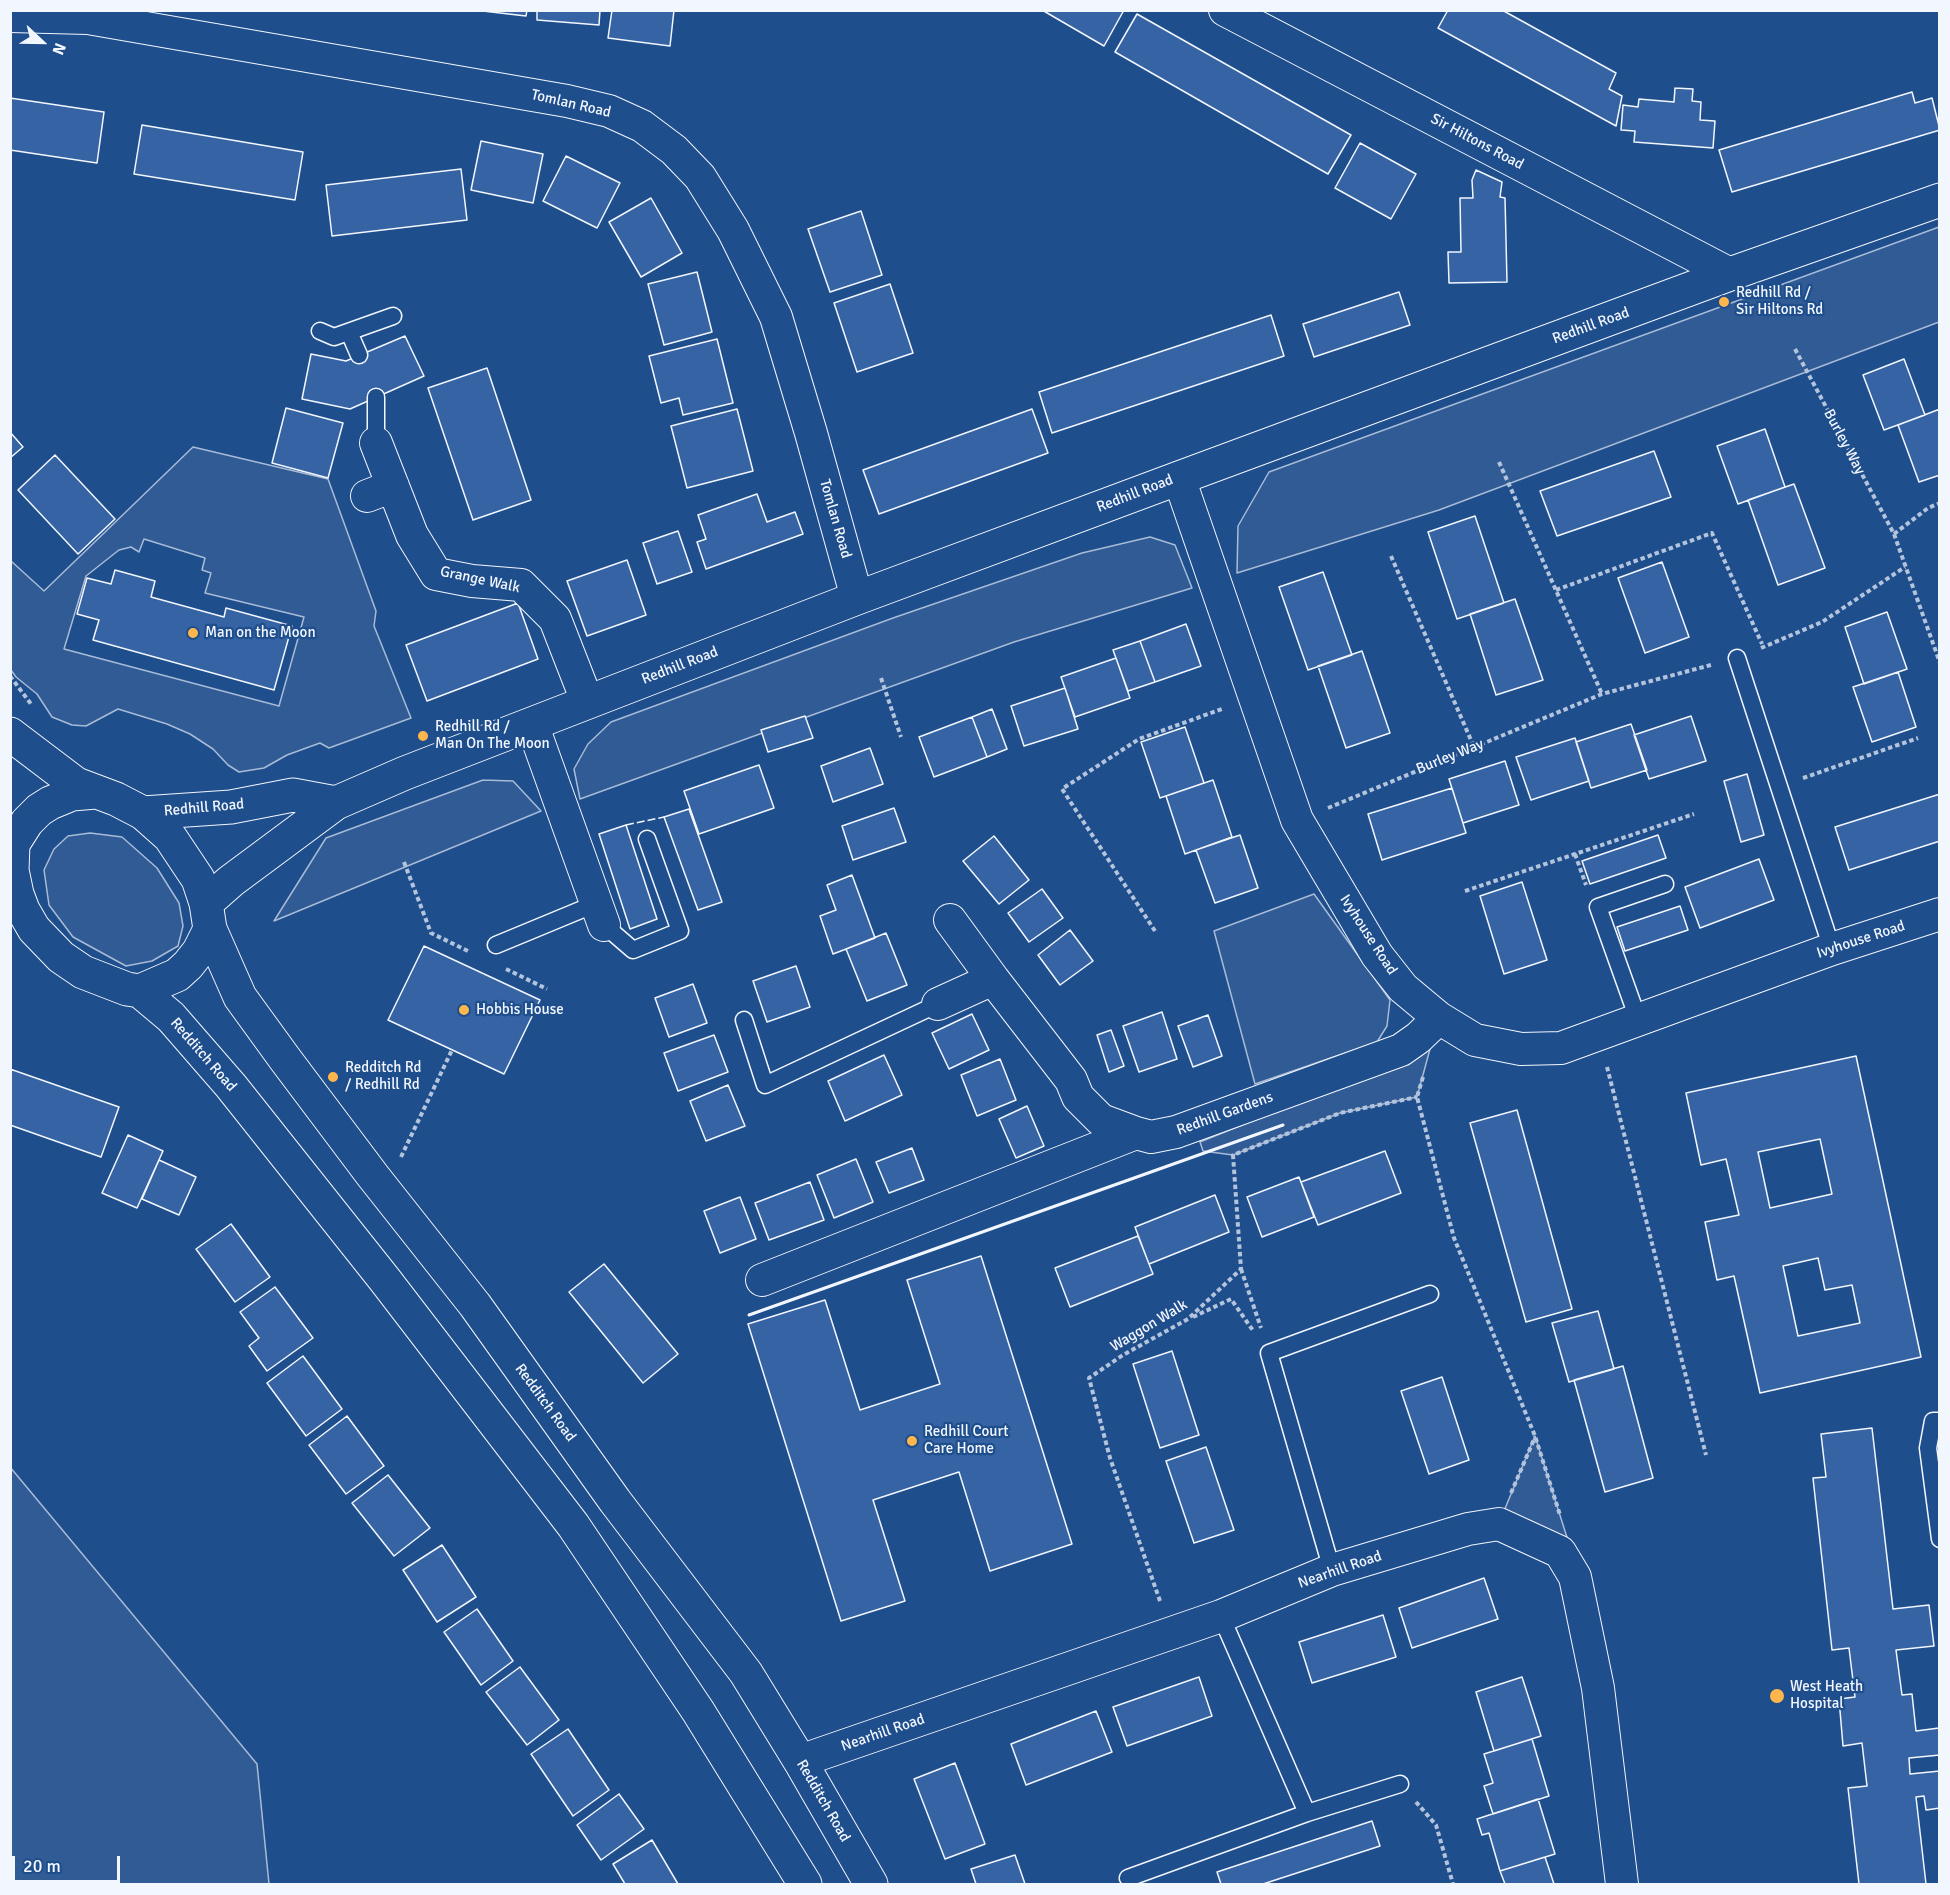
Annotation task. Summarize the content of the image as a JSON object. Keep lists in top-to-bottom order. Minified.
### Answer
{"streets":{"main road":["Redhill Road","Redditch Road"],"street":["Tomlan Road","Sir Hiltons Road","Grange Walk","Ivyhouse Road","Redhill Gardens","Nearhill Road"],"path":["Burley Way","Waggon Walk"]},"crossings":[["Tomlan Road","Redhill Road"],["Sir Hiltons Road","Redhill Road"],["Redhill Road","Grange Walk"],["Redhill Road","Ivyhouse Road"],["Redhill Road","Redditch Road"],["Burley Way","Ivyhouse Road"],["Ivyhouse Road","Redhill Gardens"],["Redditch Road","Nearhill Road"],["Waggon Walk","Nearhill Road"]],"places":["Redhill Rd / Sir Hiltons Rd","Man on the Moon","Redhill Rd / Man On The Moon","Hobbis House","Redditch Rd / Redhill Rd","Redhill Court Care Home","West Heath Hospital"],"scale_bar":"20 m","north":"right"}
